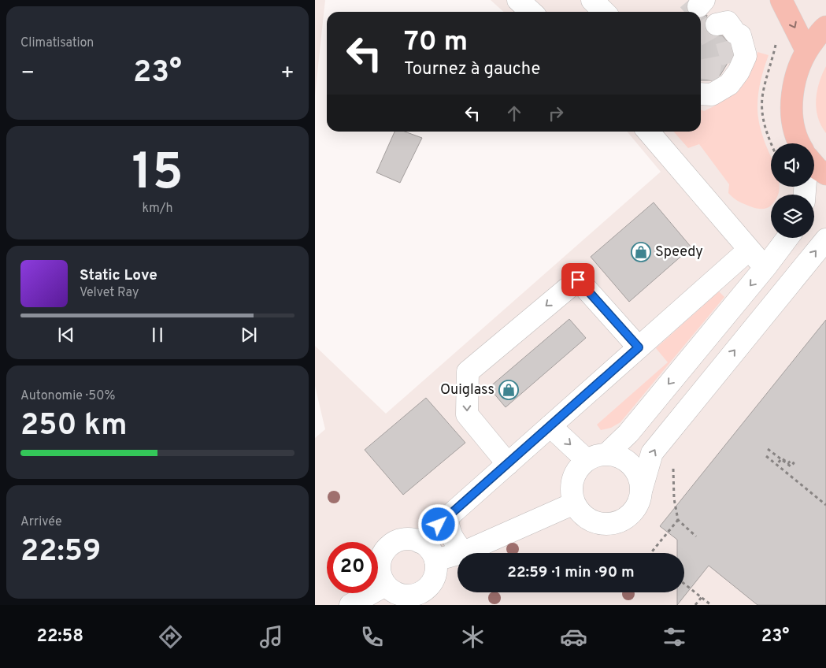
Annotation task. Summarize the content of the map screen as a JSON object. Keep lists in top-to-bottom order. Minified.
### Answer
{"places":{"shop":["Speedy","Ouiglass"]},"page":{"tile":["Climatisation",["15","km/h"],["Autonomie · 50%","250 km"],["Arrivée","22:59"]],"turn":["70 m","Tournez à gauche"],"heat":["−","23°","+"],"song":["Static Love","Velvet Ray"],"limit":"20","trip":"22:59 · 1 min · 90 m","tabs":["22:58","23°"]}}
